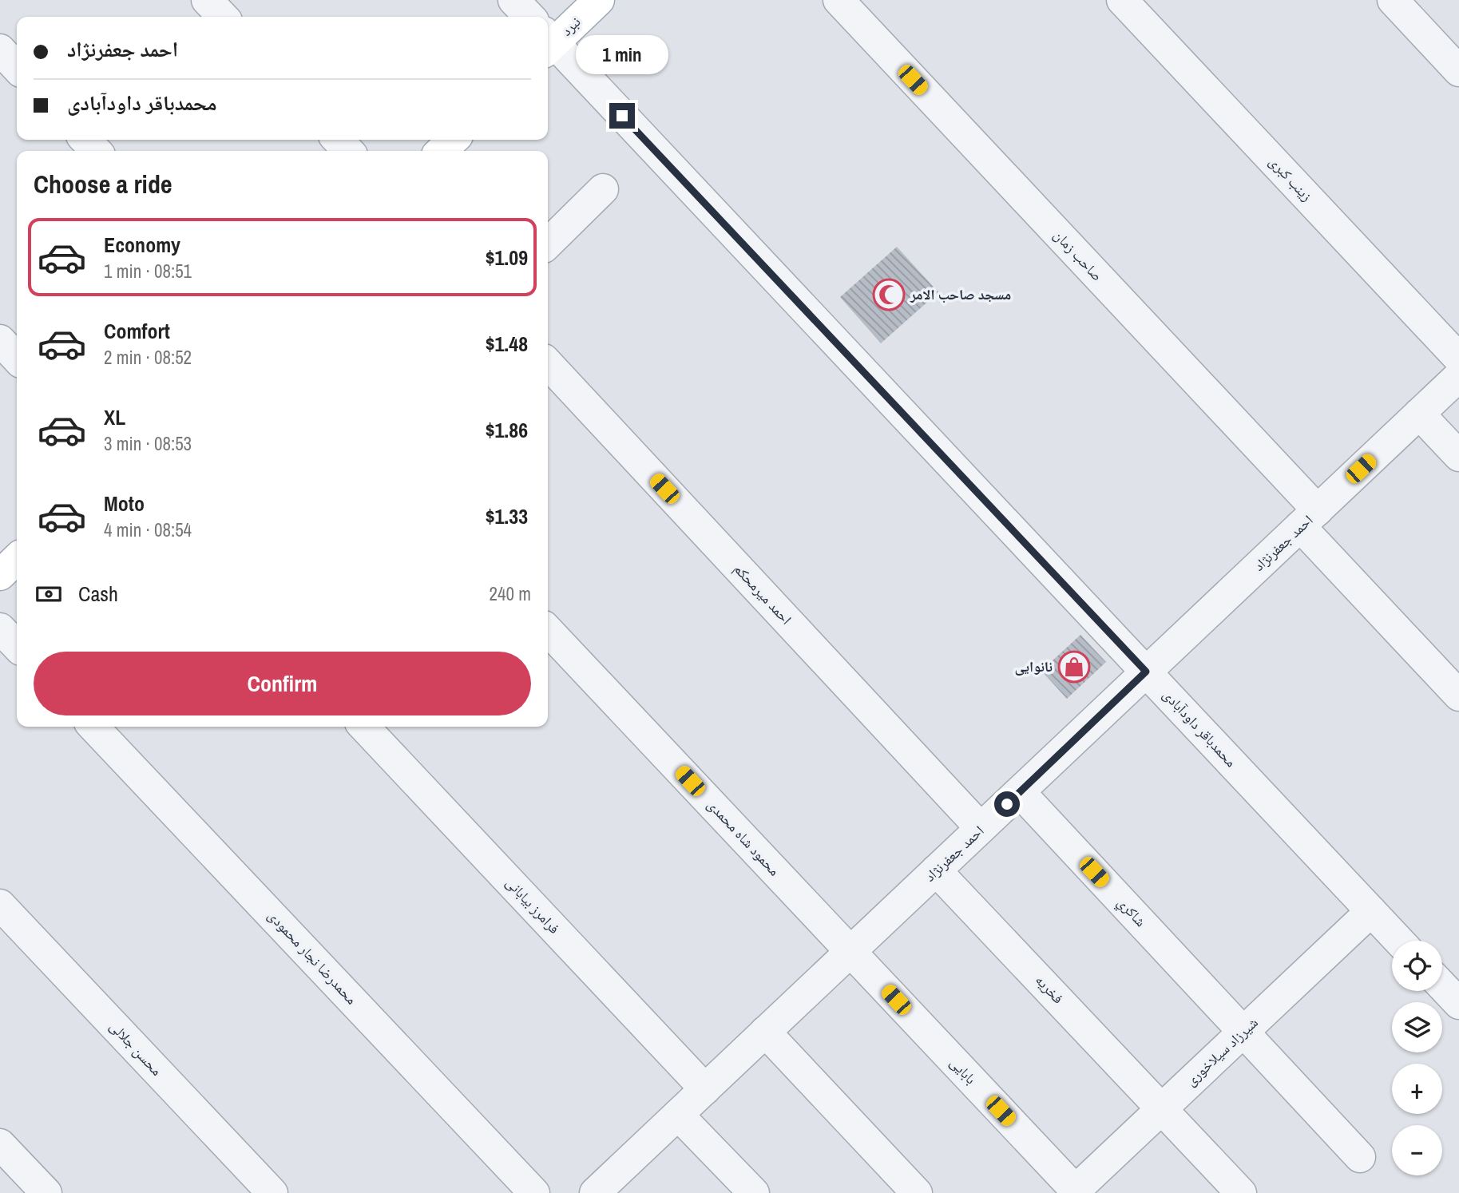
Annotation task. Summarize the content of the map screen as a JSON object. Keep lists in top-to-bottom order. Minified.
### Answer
{"streets":{"main road":["نبرد"],"street":["زینب کبری","صاحب زمان","احمد جعفرنژاد","احمد میرمحکم","محمدباقر داودآبادی","محمود شاه محمدی","فرامرز بیابانی","شاكري","محمدرضا نجار محمودی","فخریه","محسن جلالی","شیرزاد سیلاخوری","بابایی"]},"crossings":[["صاحب زمان","احمد جعفرنژاد"],["احمد جعفرنژاد","احمد میرمحکم"],["احمد جعفرنژاد","محمدباقر داودآبادی"],["احمد جعفرنژاد","محمود شاه محمدی"],["احمد جعفرنژاد","فرامرز بیابانی"],["احمد جعفرنژاد","شاكري"],["احمد جعفرنژاد","فخریه"],["احمد جعفرنژاد","بابایی"],["محمدباقر داودآبادی","شیرزاد سیلاخوری"],["محمود شاه محمدی","بابایی"],["شاكري","شیرزاد سیلاخوری"],["فخریه","شیرزاد سیلاخوری"],["شیرزاد سیلاخوری","بابایی"]],"places":{"mosque":["مسجد صاحب الامر"],"shop":["نانوایی"]},"page":{"banner":["احمد جعفرنژاد","محمدباقر داودآبادی"],"bubble":"1 min","heading":"Choose a ride","list":[{"name":"Economy","note":"1 min · 08:51","value":"$1.09"},{"name":"Comfort","note":"2 min · 08:52","value":"$1.48"},{"name":"XL","note":"3 min · 08:53","value":"$1.86"},{"name":"Moto","note":"4 min · 08:54","value":"$1.33"}],"pay":["Cash","240 m"],"buttons":"Confirm","map_buttons":["+","−"]}}
